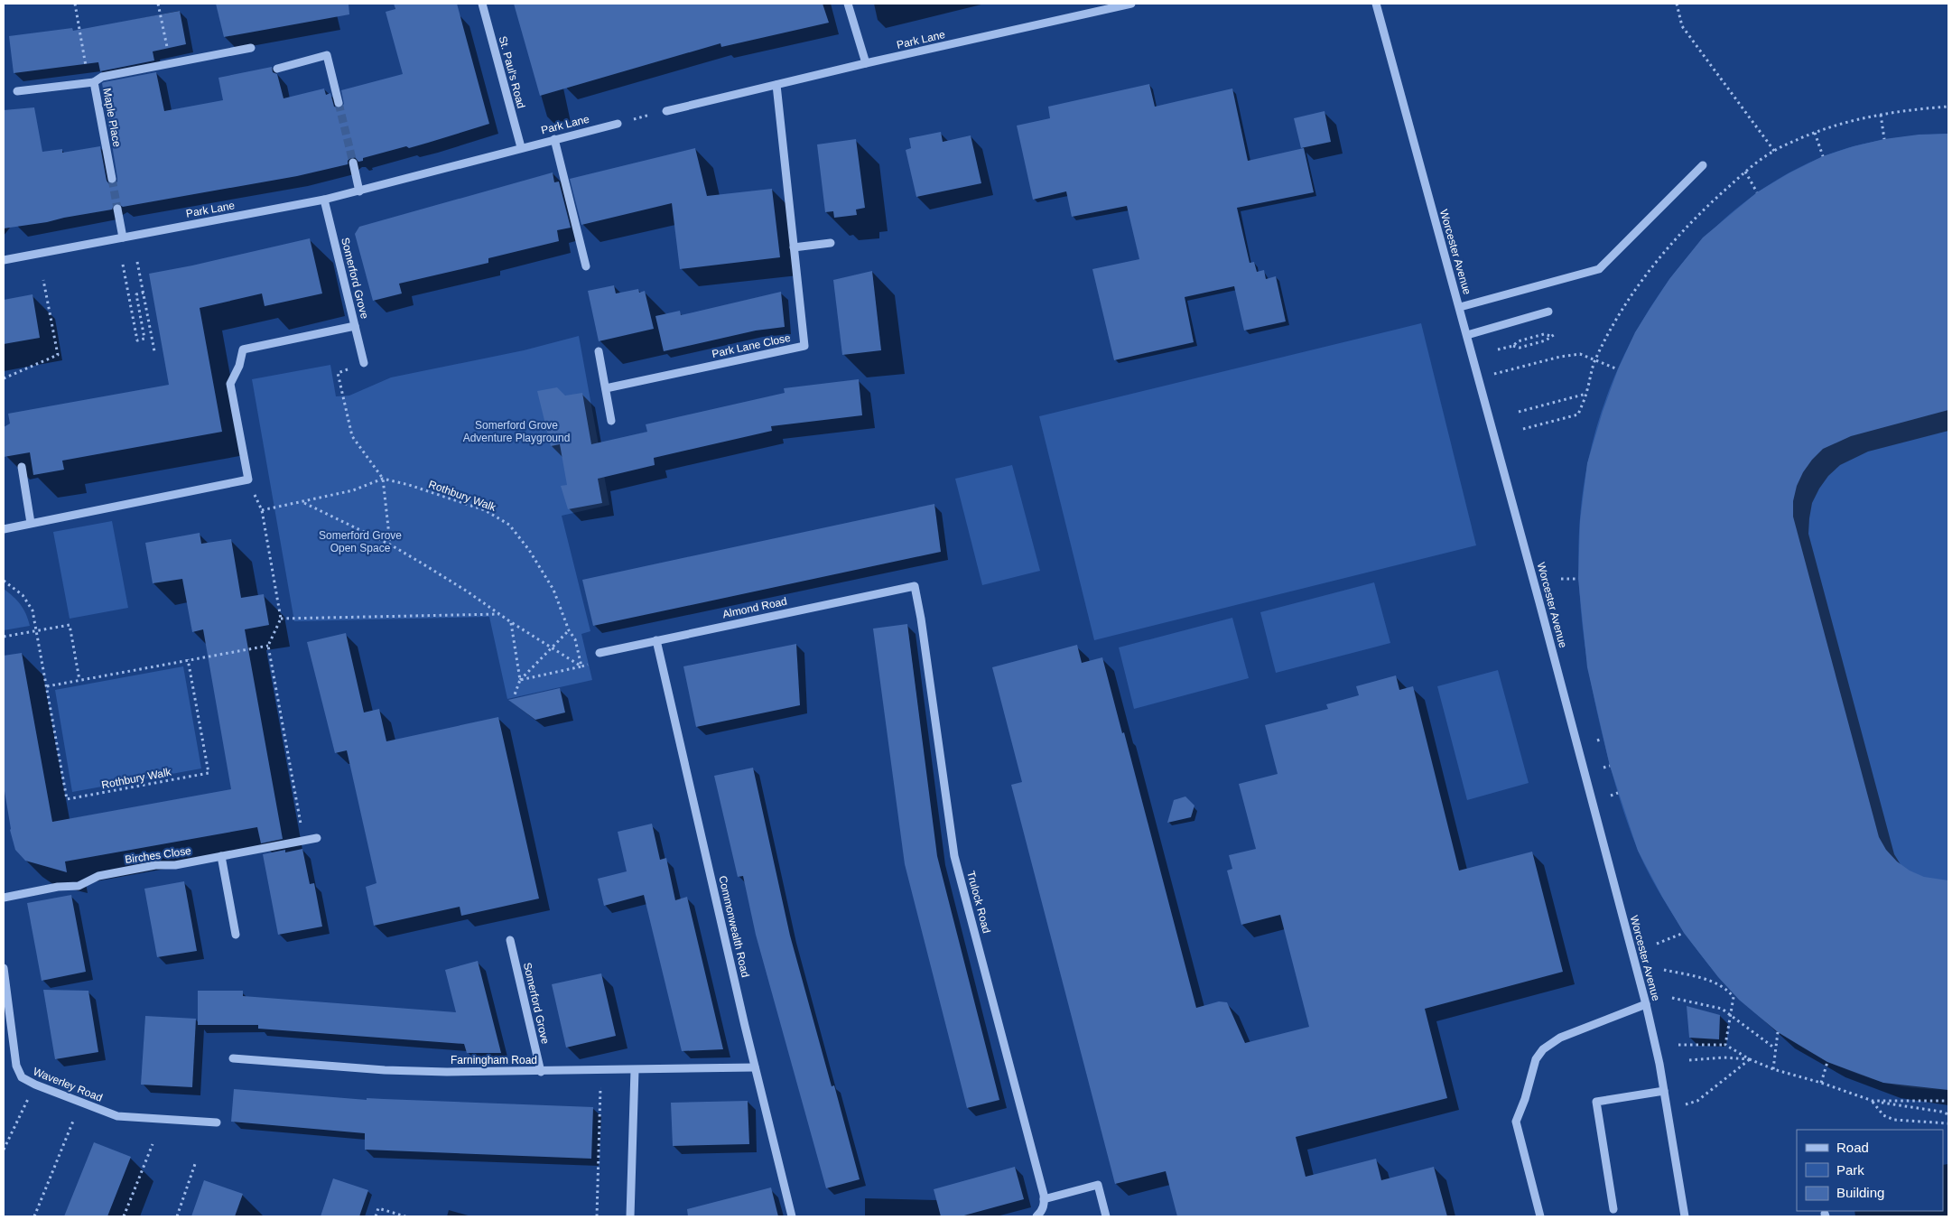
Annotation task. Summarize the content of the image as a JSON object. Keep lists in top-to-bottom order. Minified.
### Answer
{"streets":{"street":["Park Lane","St. Paul's Road","Maple Place","Worcester Avenue","Somerford Grove","Park Lane Close","Almond Road","Birches Close","Trulock Road","Commonwealth Road","Farningham Road","Waverley Road"],"path":["Rothbury Walk"]},"crossings":[["Park Lane","St. Paul's Road"],["Park Lane","Somerford Grove"],["Park Lane","Park Lane Close"],["Somerford Grove","Farningham Road"],["Almond Road","Trulock Road"],["Almond Road","Commonwealth Road"],["Commonwealth Road","Farningham Road"]],"parks":["Somerford Grove Adventure Playground","Somerford Grove Open Space"],"legend":["Road","Park","Building"]}
